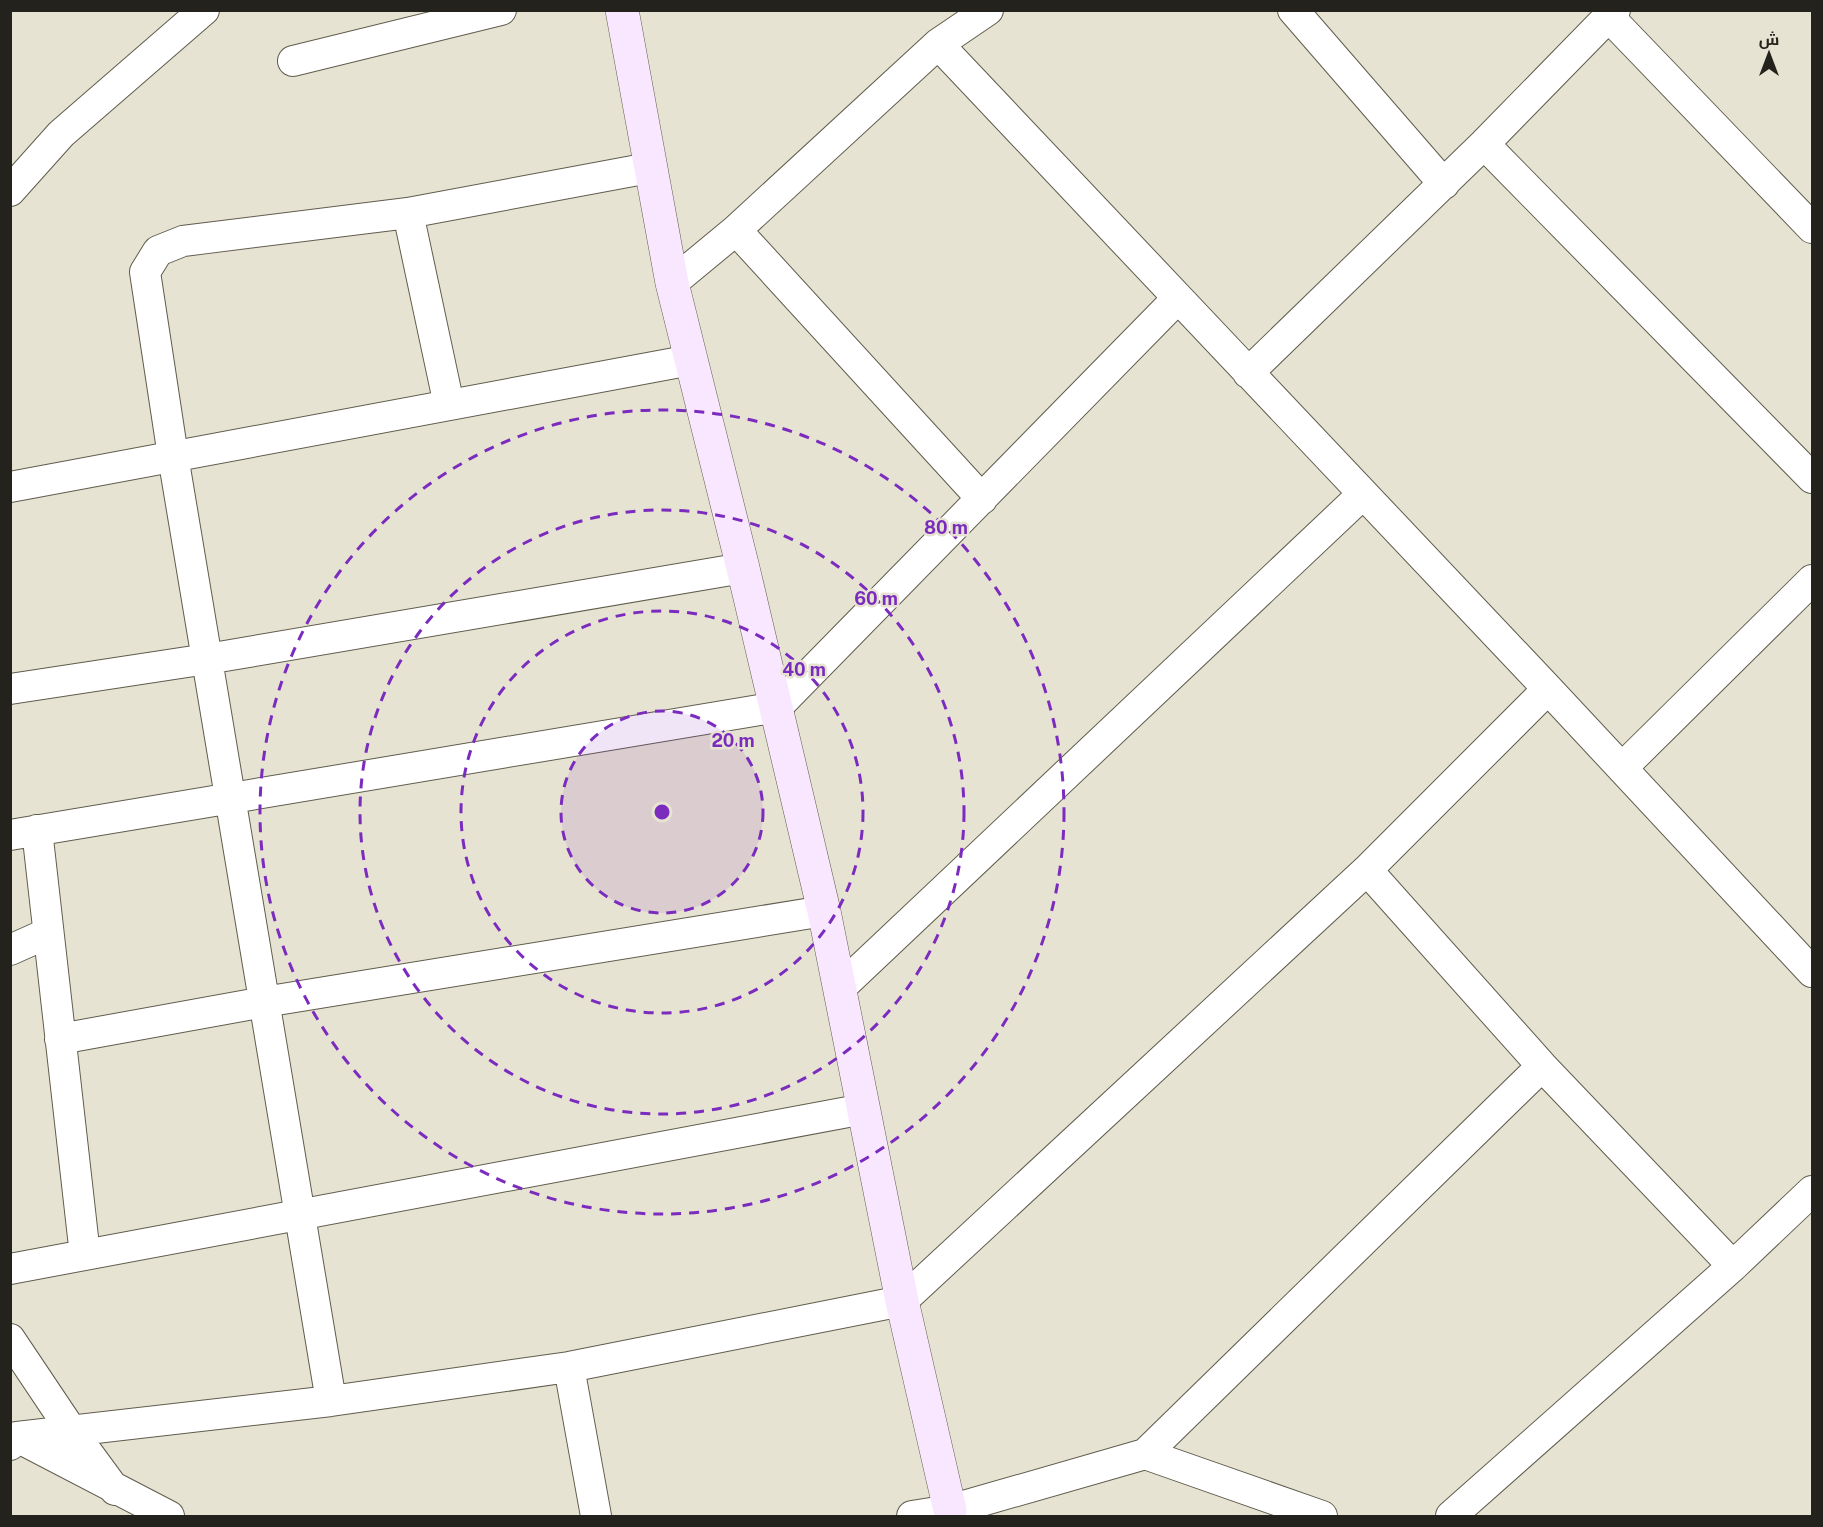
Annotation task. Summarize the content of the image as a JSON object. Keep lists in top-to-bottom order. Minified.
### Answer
{"north":"top","rings":["80 m","60 m","40 m","20 m"]}
